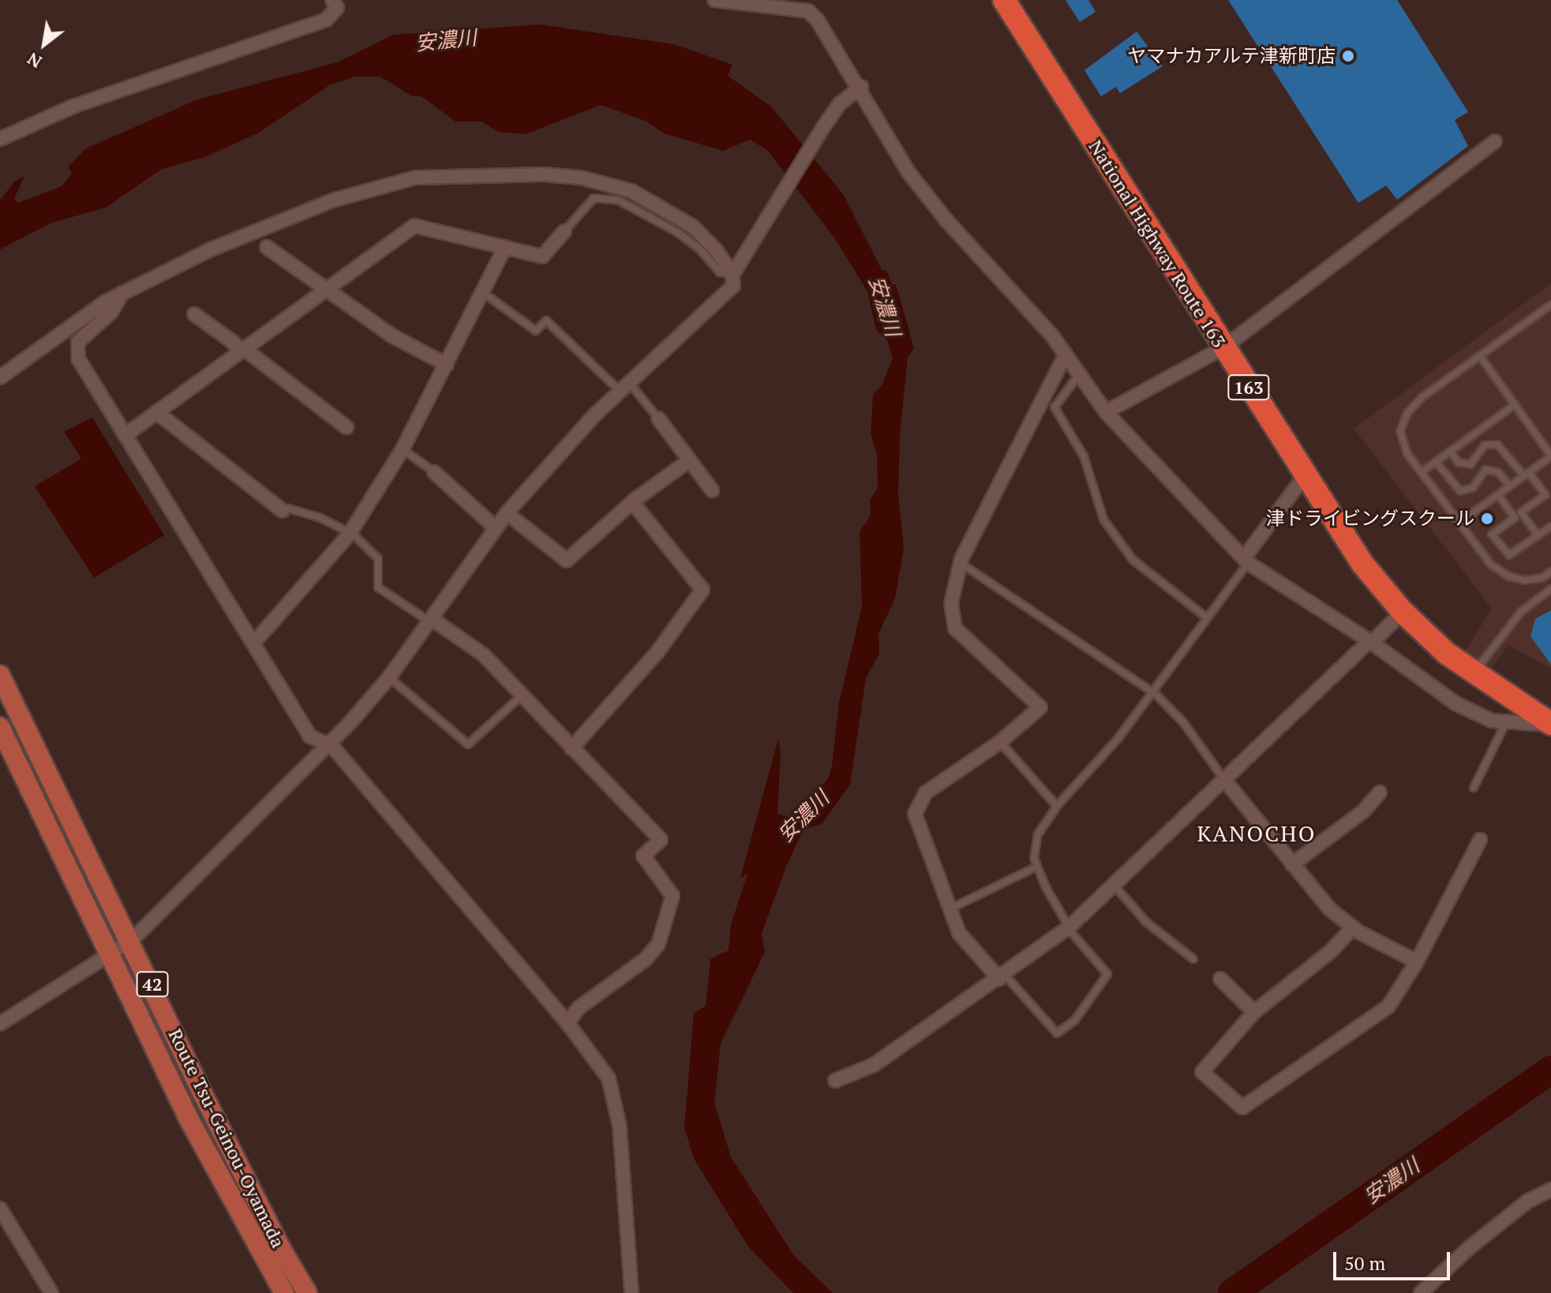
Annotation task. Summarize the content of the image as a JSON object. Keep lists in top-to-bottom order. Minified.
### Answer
{"streets":{"highway":["National Highway Route 163","163"],"main road":["42","Route Tsu-Geinou-Oyamada"]},"districts":["KANOCHO"],"water":["安濃川"],"places":["ヤマナカアルテ津新町店","津ドライビングスクール"],"scale_bar":"50 m","north":"bottom left"}
